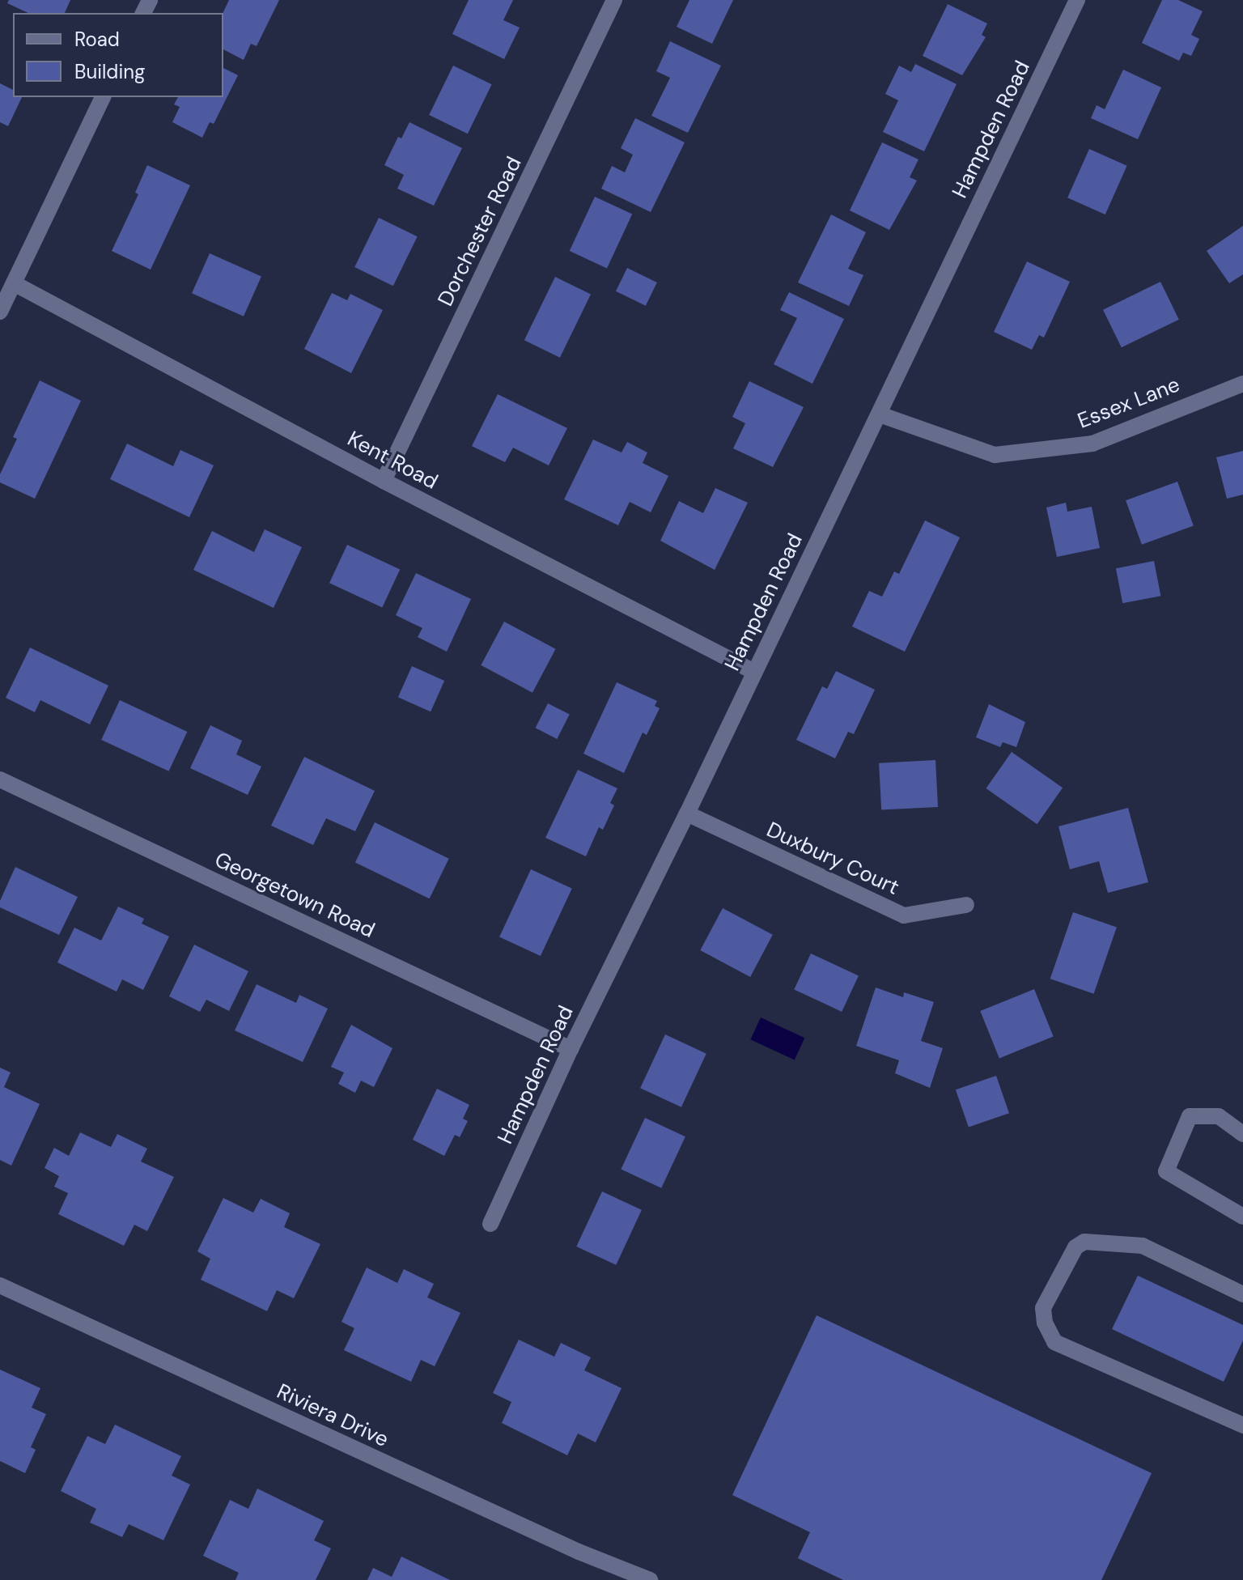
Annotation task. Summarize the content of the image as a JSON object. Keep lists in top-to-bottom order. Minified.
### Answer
{"streets":{"street":["Hampden Road","Dorchester Road","Essex Lane","Kent Road","Duxbury Court","Georgetown Road","Riviera Drive"]},"crossings":[["Hampden Road","Essex Lane"],["Hampden Road","Kent Road"],["Hampden Road","Duxbury Court"],["Hampden Road","Georgetown Road"],["Dorchester Road","Kent Road"]],"legend":["Road","Building"]}
